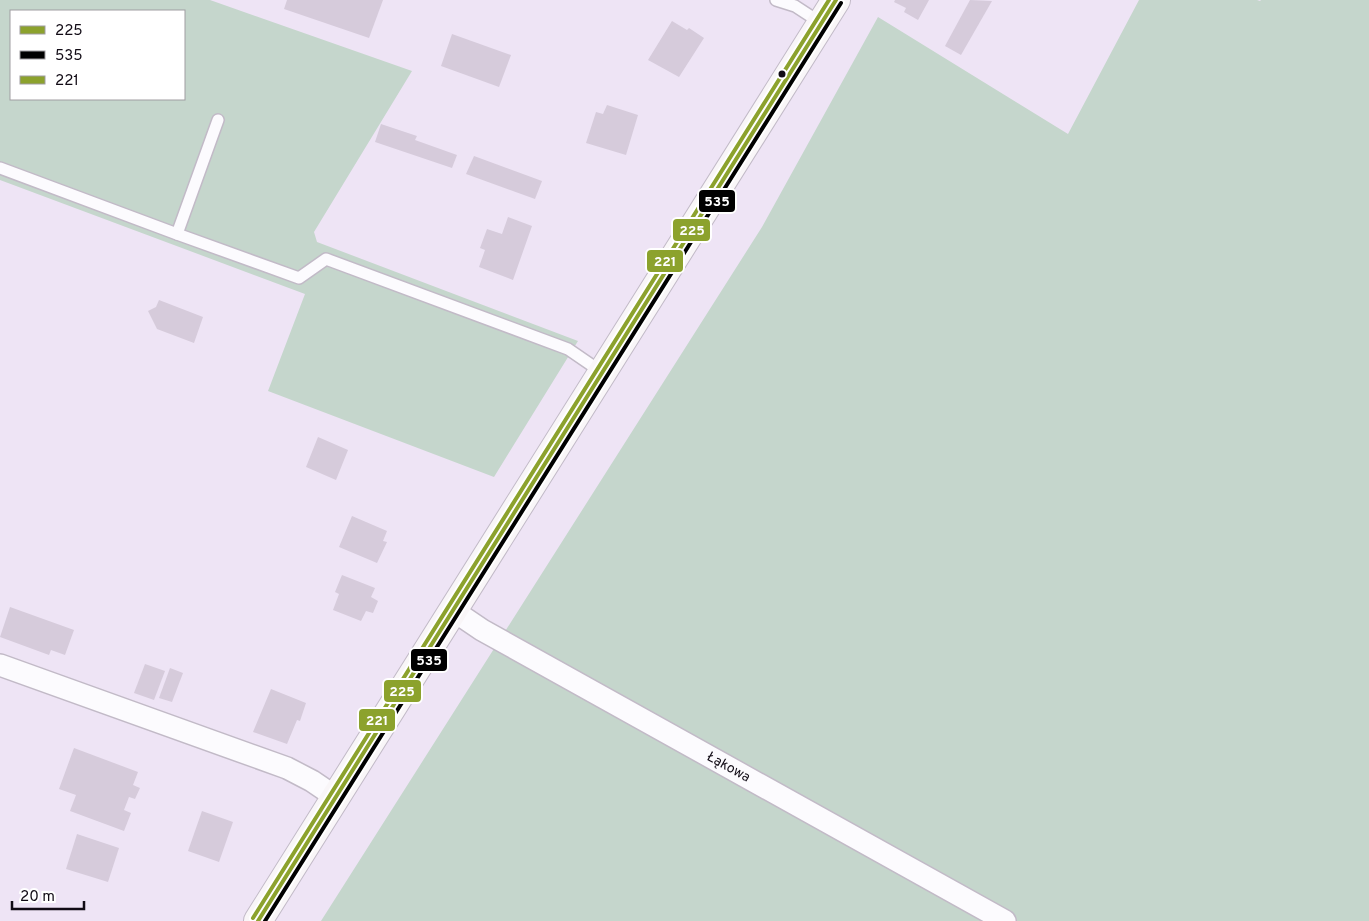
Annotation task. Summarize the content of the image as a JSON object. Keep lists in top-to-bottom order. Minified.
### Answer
{"streets":{"street":["Łąkowa"]},"lines":["transit line 225","transit line 221","transit line 535"],"legend":["225","535","221"],"scale_bar":"20 m"}
